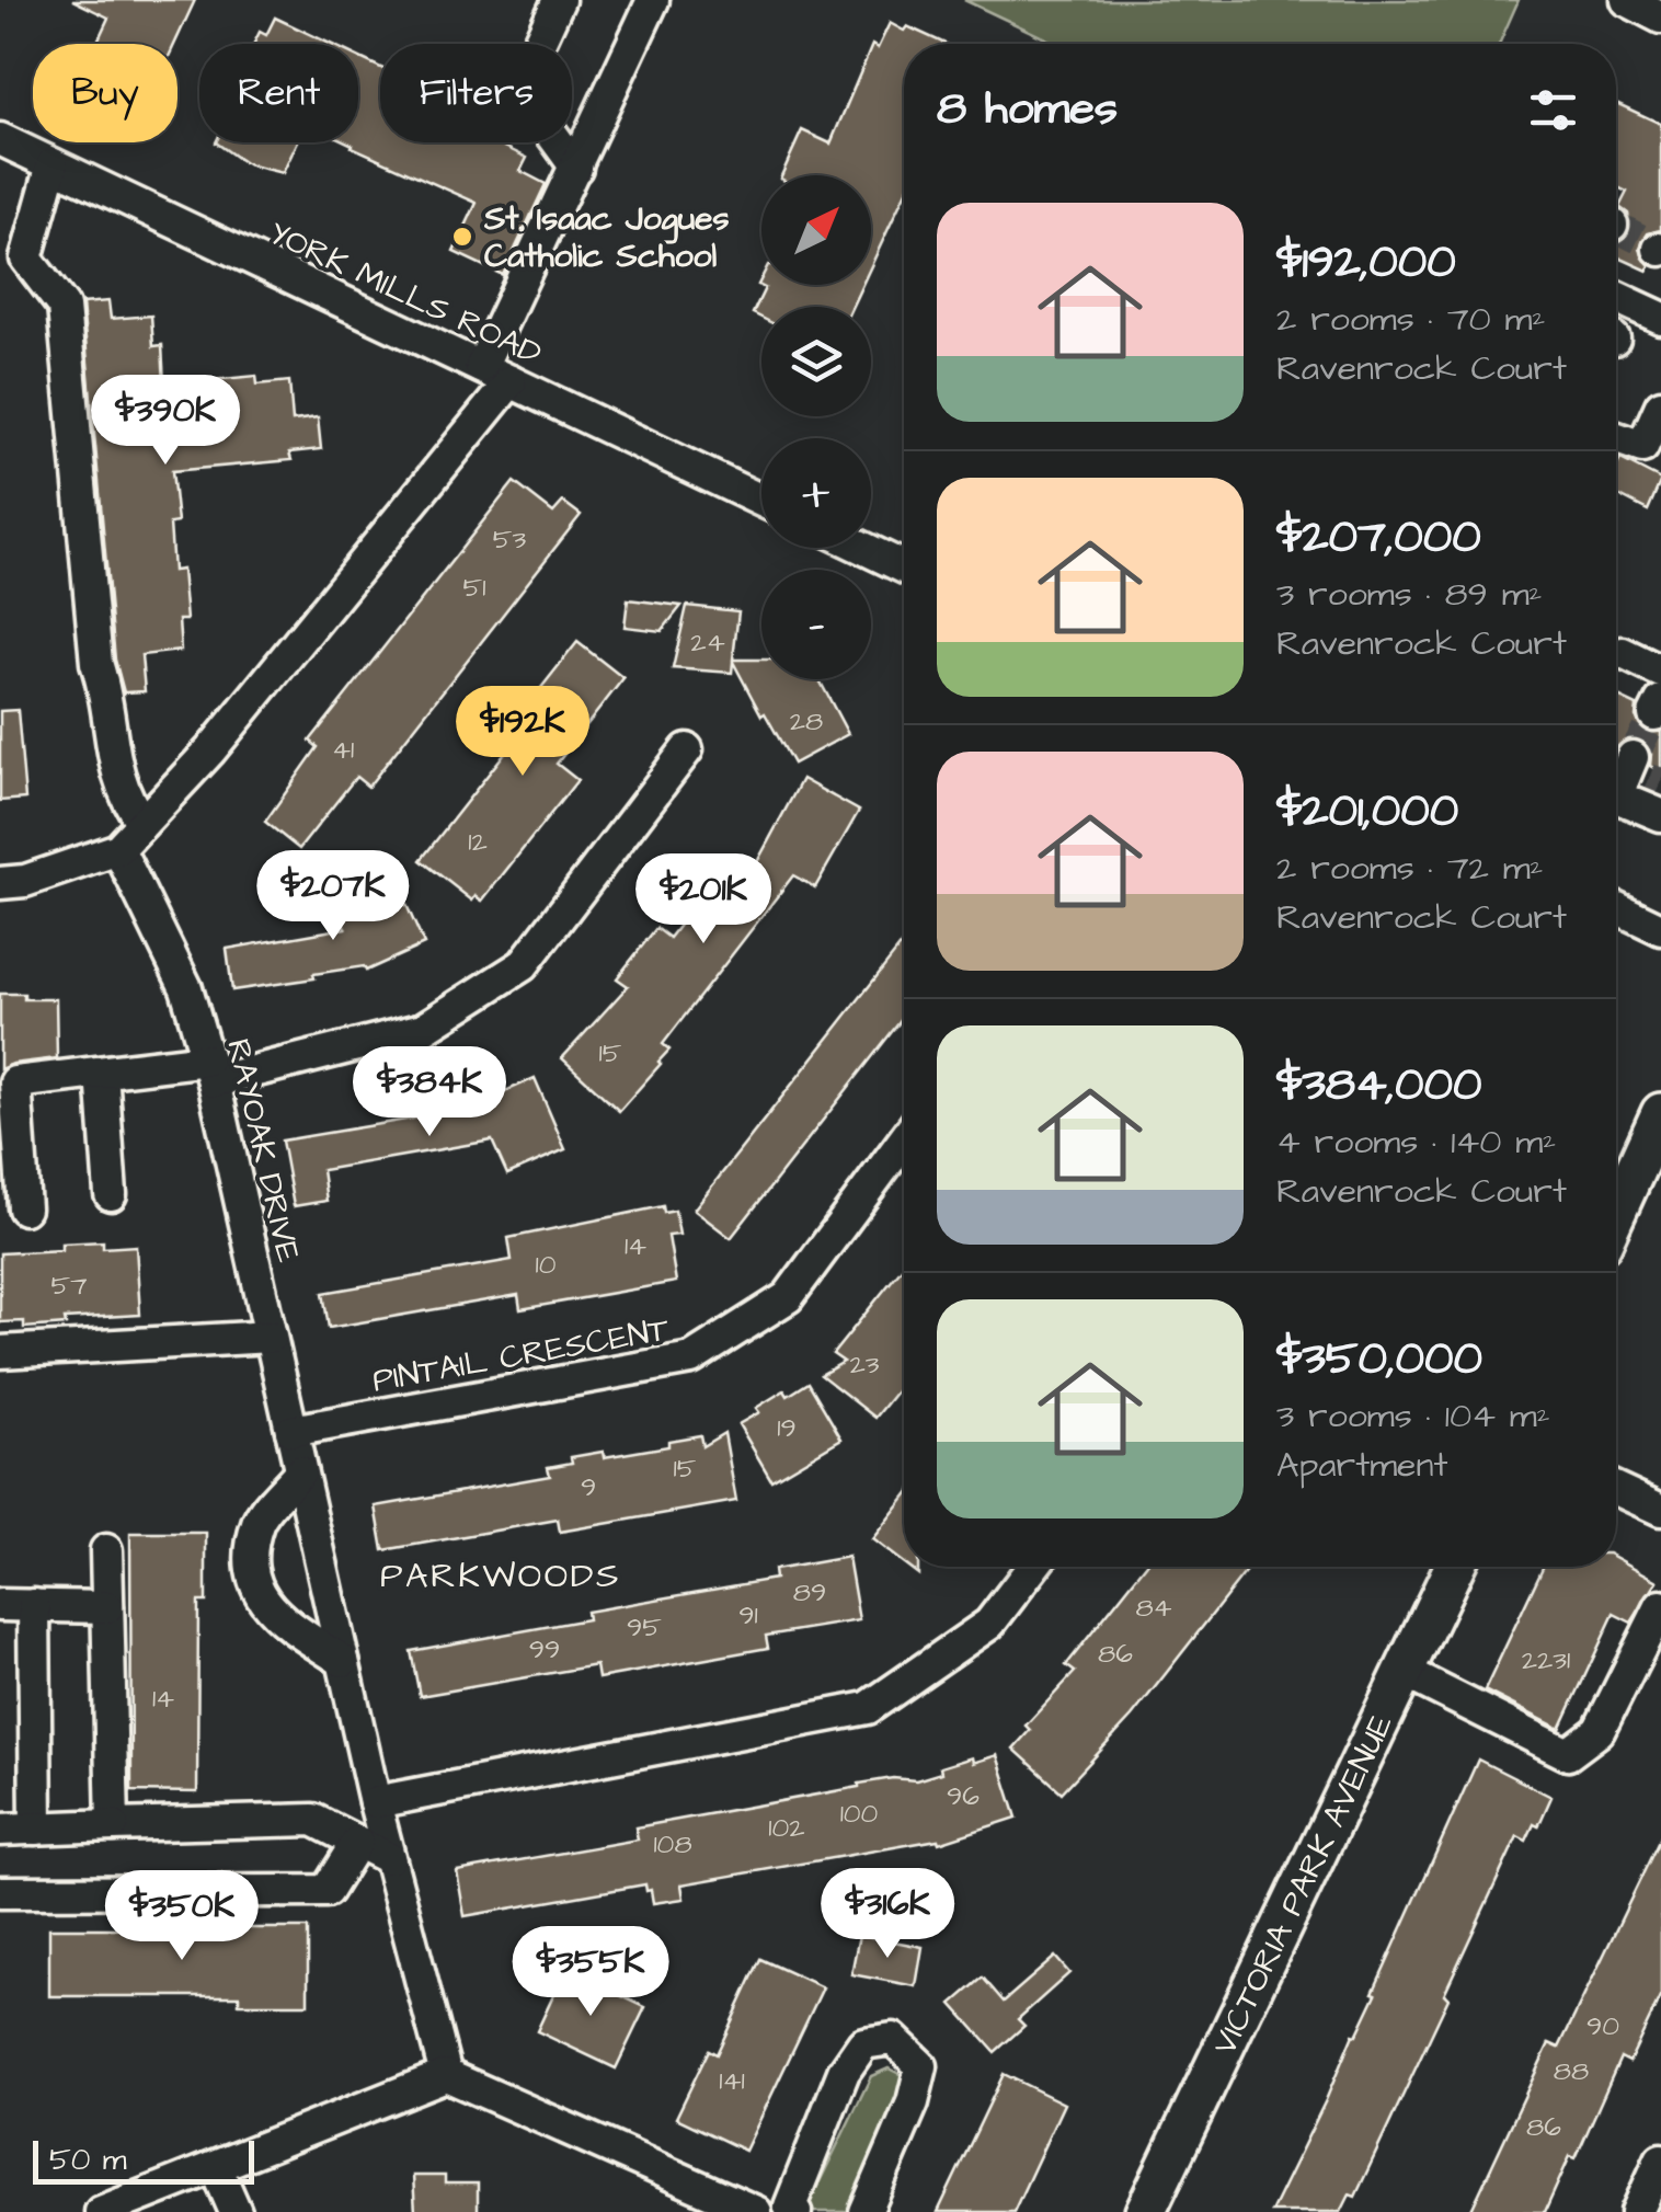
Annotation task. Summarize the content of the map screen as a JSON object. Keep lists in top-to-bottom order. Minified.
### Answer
{"streets":{"main road":["VICTORIA PARK AVENUE"],"street":["YORK MILLS ROAD","RAYOAK DRIVE","PINTAIL CRESCENT"]},"crossings":[["RAYOAK DRIVE","PINTAIL CRESCENT"]],"districts":["PARKWOODS"],"places":["St. Isaac Jogues Catholic School"],"house_numbers":["53","51","24","28","41","12","15","14","10","57","23","19","15","9","89","84","91","95","99","86","2231","14","96","100","102","108","90","88","141","86"],"scale_bar":"50 m","north":"top right","page":{"chip":["Buy","Rent","Filters"],"heading":"8 homes","map_buttons":["+","−"],"list":[{"name":"$192,000","note":"2 rooms · 70 m² · Ravenrock Court"},{"name":"$207,000","note":"3 rooms · 89 m² · Ravenrock Court"},{"name":"$201,000","note":"2 rooms · 72 m² · Ravenrock Court"},{"name":"$384,000","note":"4 rooms · 140 m² · Ravenrock Court"},{"name":"$350,000","note":"3 rooms · 104 m² · Apartment"}],"price":["$390K","$192K","$207K","$201K","$384K","$316K","$350K","$355K"],"scale":"50 m"}}
